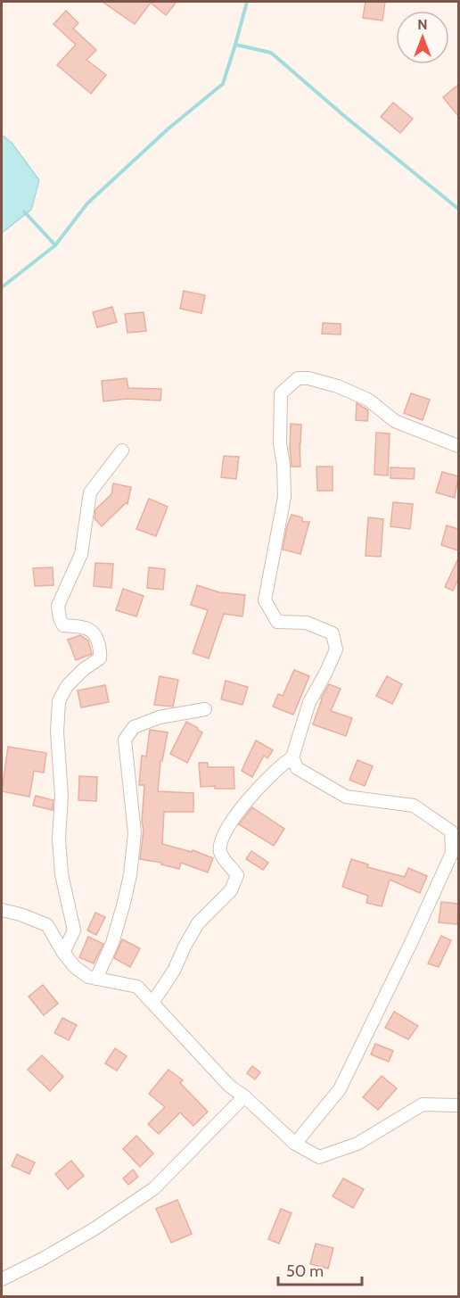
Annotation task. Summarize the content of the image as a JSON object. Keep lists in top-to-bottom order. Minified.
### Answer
{"scale_bar":"50 m","north":"top"}
